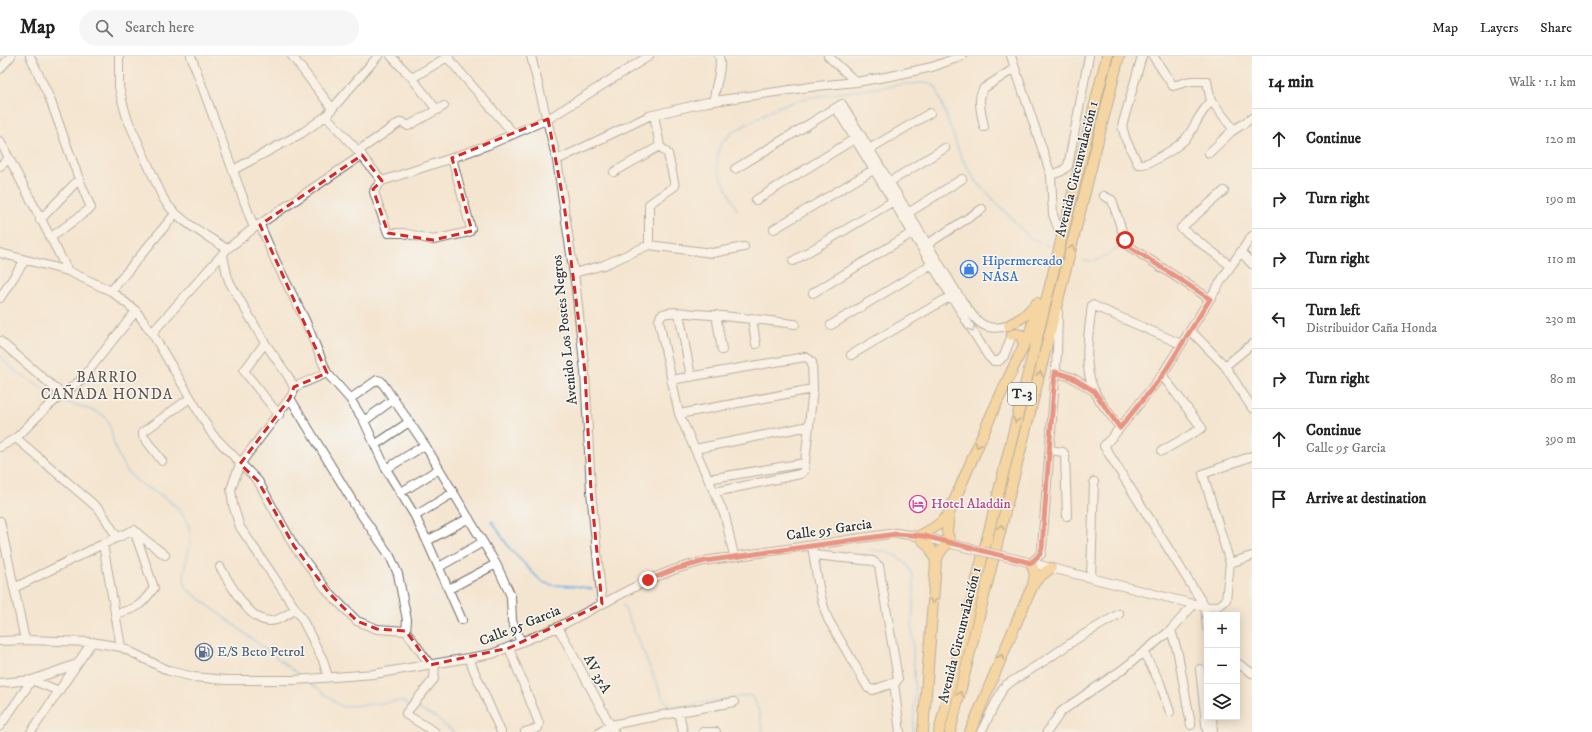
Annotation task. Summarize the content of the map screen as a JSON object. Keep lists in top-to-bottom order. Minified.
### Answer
{"streets":{"main road":["Avenida Circunvalación 1","T-3"],"street":["Avenido Los Postes Negros","Calle 95 Garcia","AV 35A"]},"crossings":[["Avenido Los Postes Negros","Calle 95 Garcia"],["Calle 95 Garcia","AV 35A"]],"districts":["BARRIO CAÑADA HONDA"],"places":{"shop":["Hipermercado NASA"],"hotel":["Hotel Aladdin"],"fuel station":["E/S Beto Petrol"]},"page":{"header":"Map","search":"Search here","nav":["Map","Layers","Share"],"heading":["14 min","Walk · 1.1 km"],"list":[["Continue","120 m"],["Turn right","190 m"],["Turn right","110 m"],["Turn left","Distribuidor Caña Honda","230 m"],["Turn right","80 m"],["Continue","Calle 95 Garcia","390 m"],"Arrive at destination"],"map_buttons":["+","−"]}}
